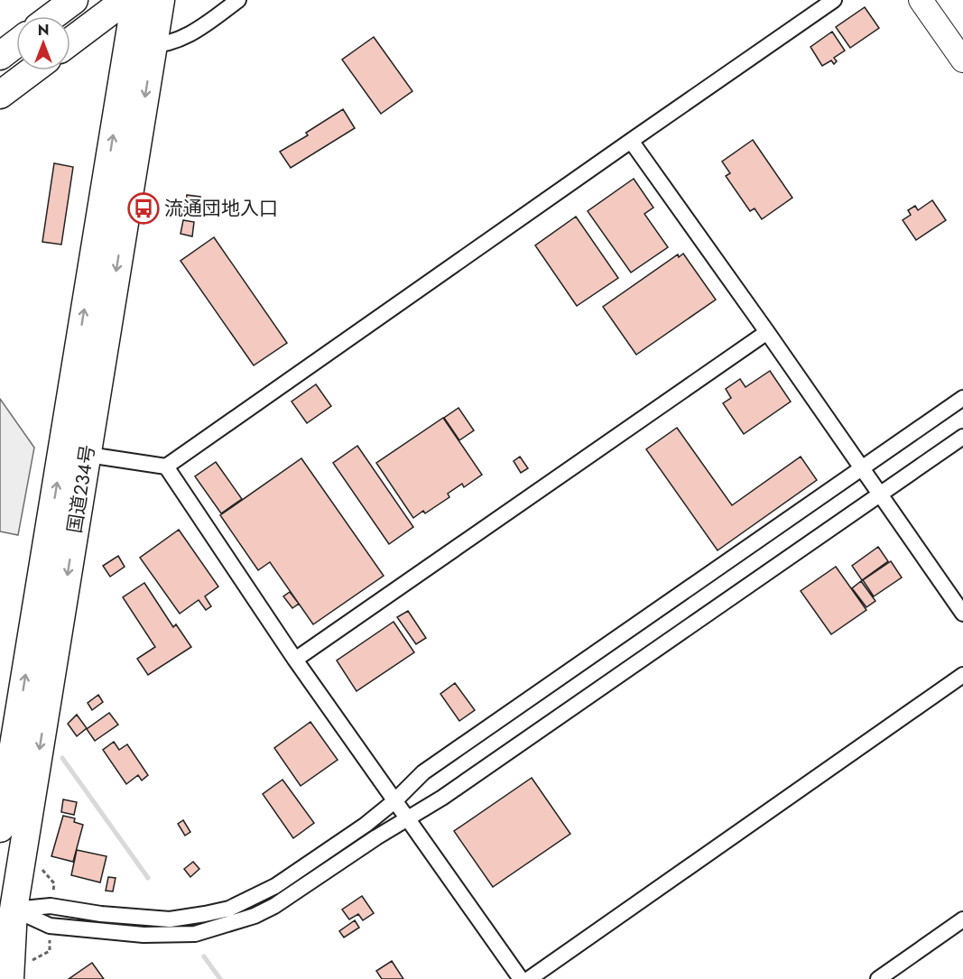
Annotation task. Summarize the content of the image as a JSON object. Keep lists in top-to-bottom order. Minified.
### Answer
{"streets":{"highway":["国道234号"]},"places":{"bus stop":["流通団地入口"]},"north":"top"}
